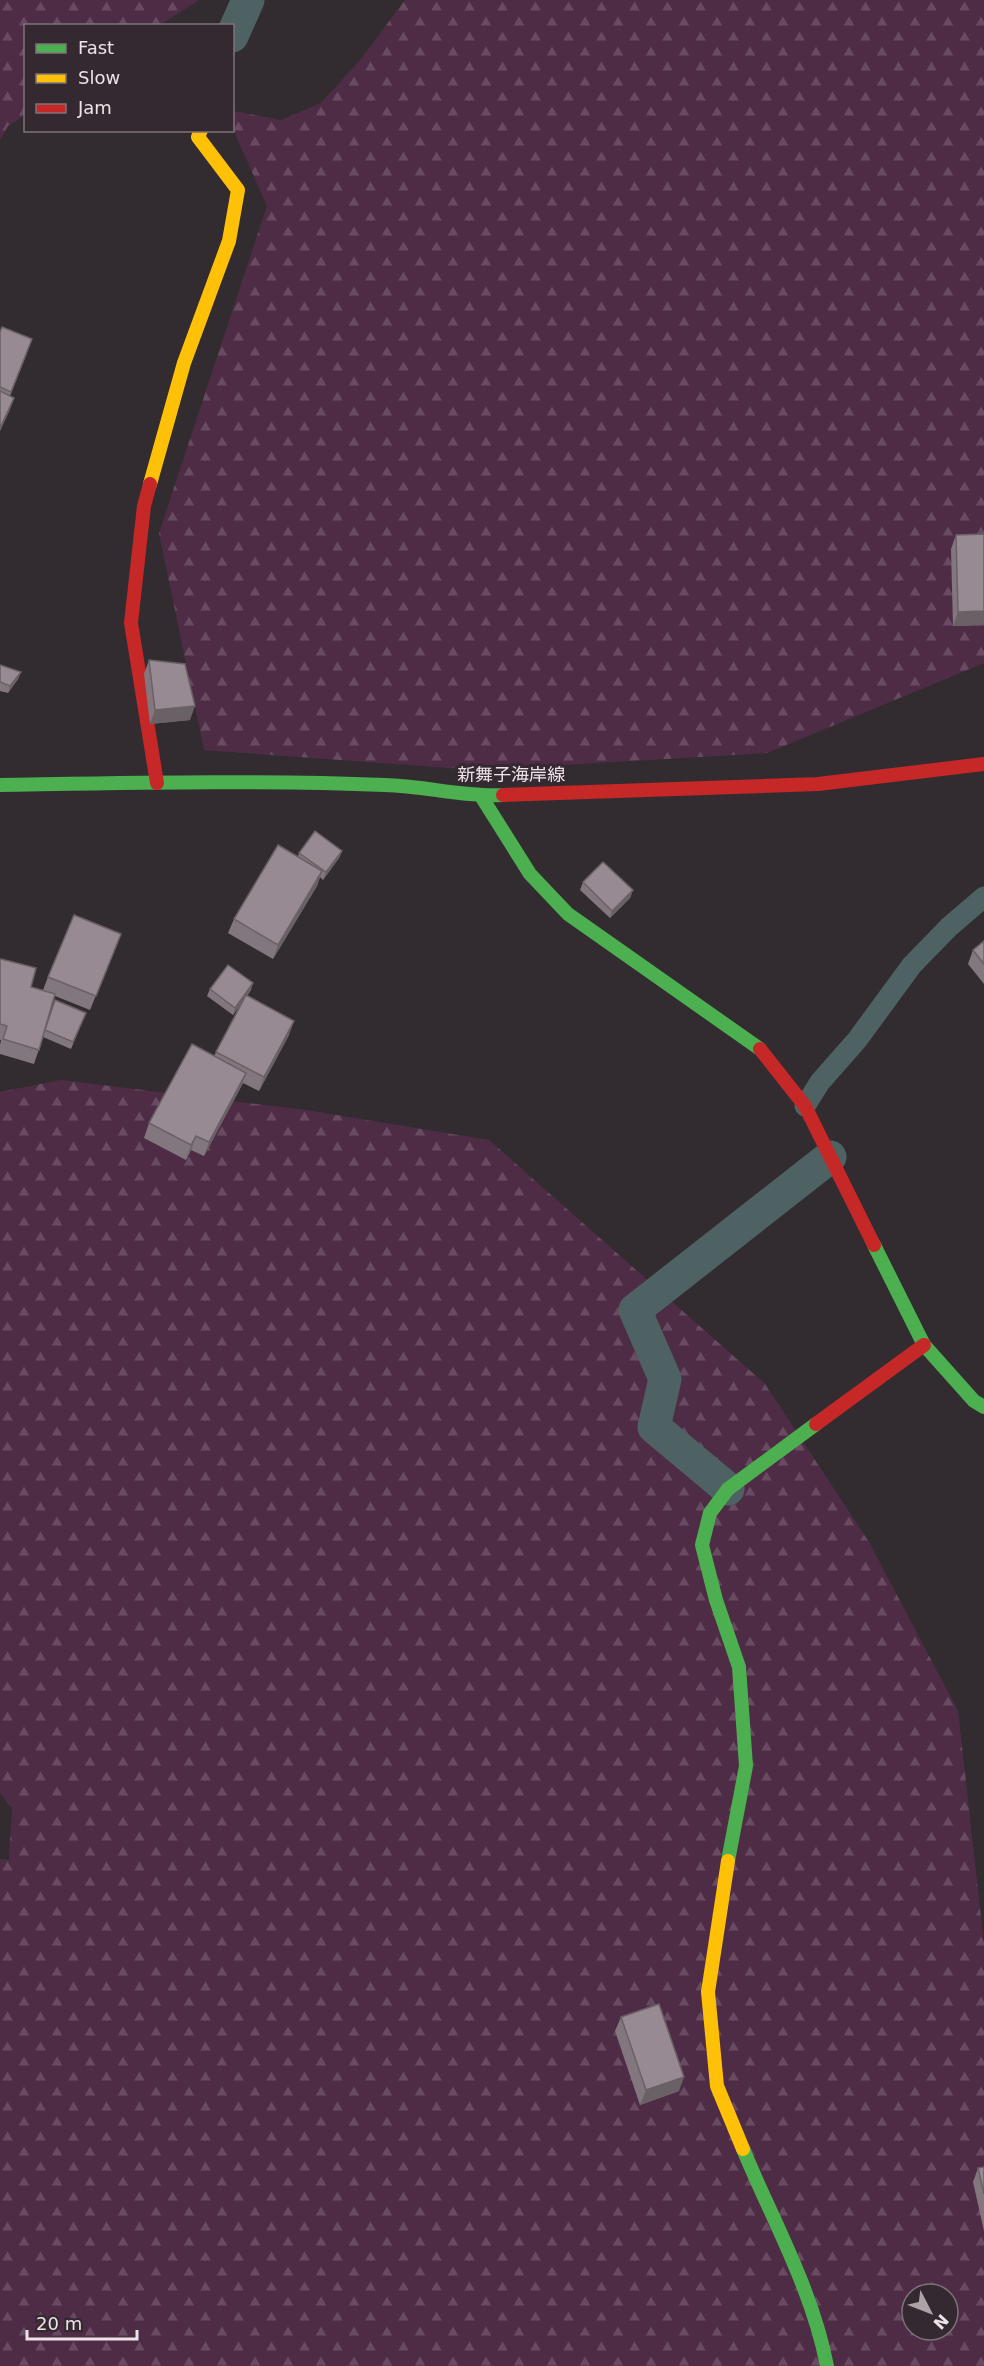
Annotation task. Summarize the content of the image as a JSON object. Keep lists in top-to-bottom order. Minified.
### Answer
{"streets":{"street":["新舞子海岸線"]},"legend":["Fast","Slow","Jam"],"scale_bar":"20 m","north":"bottom right"}
